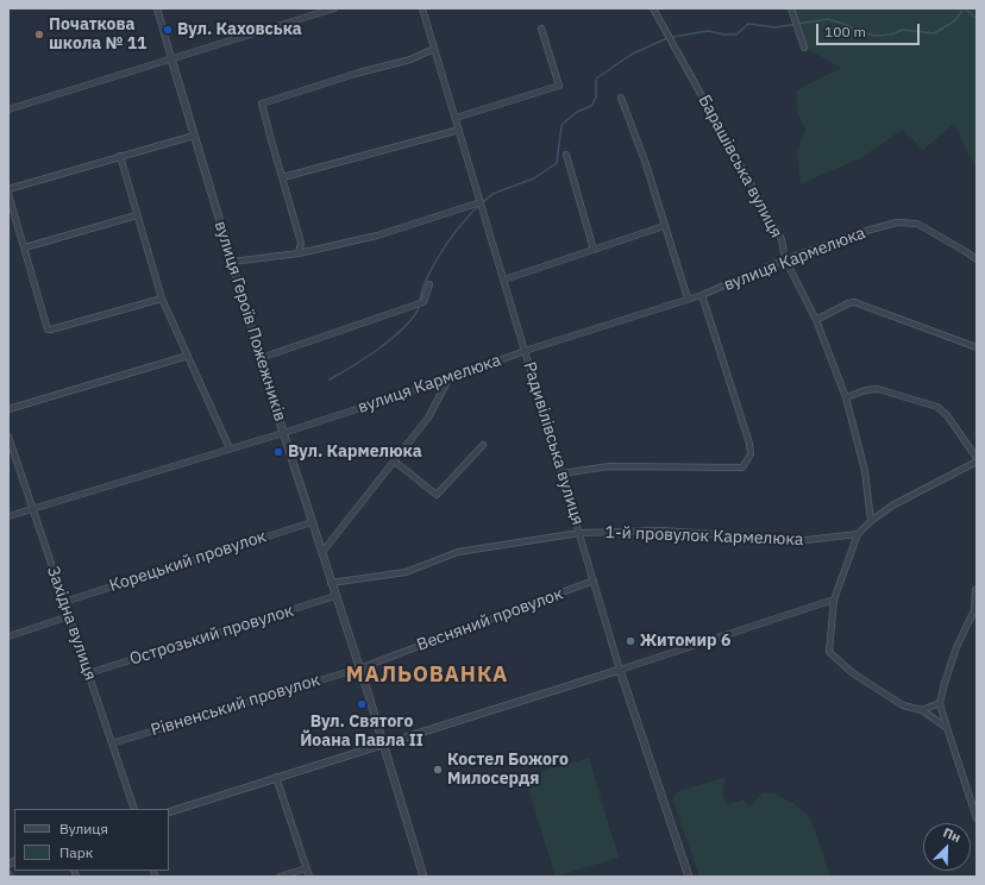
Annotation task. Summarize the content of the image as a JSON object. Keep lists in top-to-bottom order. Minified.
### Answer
{"streets":{"street":["Барашівська вулиця","вулиця Кармелюка","вулиця Героїв Пожежників","Радивілівська вулиця","1-й провулок Кармелюка","Корецький провулок","Весняний провулок","Західна вулиця","Острозький провулок","Рівненський провулок"]},"crossings":[["Барашівська вулиця","вулиця Кармелюка"],["вулиця Кармелюка","вулиця Героїв Пожежників"],["вулиця Кармелюка","Радивілівська вулиця"],["вулиця Кармелюка","Західна вулиця"],["вулиця Героїв Пожежників","1-й провулок Кармелюка"],["вулиця Героїв Пожежників","Корецький провулок"],["вулиця Героїв Пожежників","Весняний провулок"],["вулиця Героїв Пожежників","Острозький провулок"],["вулиця Героїв Пожежників","Рівненський провулок"],["Радивілівська вулиця","1-й провулок Кармелюка"],["Радивілівська вулиця","Весняний провулок"],["Корецький провулок","Західна вулиця"],["Весняний провулок","Рівненський провулок"],["Західна вулиця","Острозький провулок"],["Західна вулиця","Рівненський провулок"]],"districts":["МАЛЬОВАНКА"],"places":["Вул. Каховська","Початкова школа № 11","Вул. Кармелюка","Житомир 6","Вул. Святого Йоана Павла ІІ","Костел Божого Милосердя"],"legend":["Вулиця","Парк"],"scale_bar":"100 m","north":"top right"}
